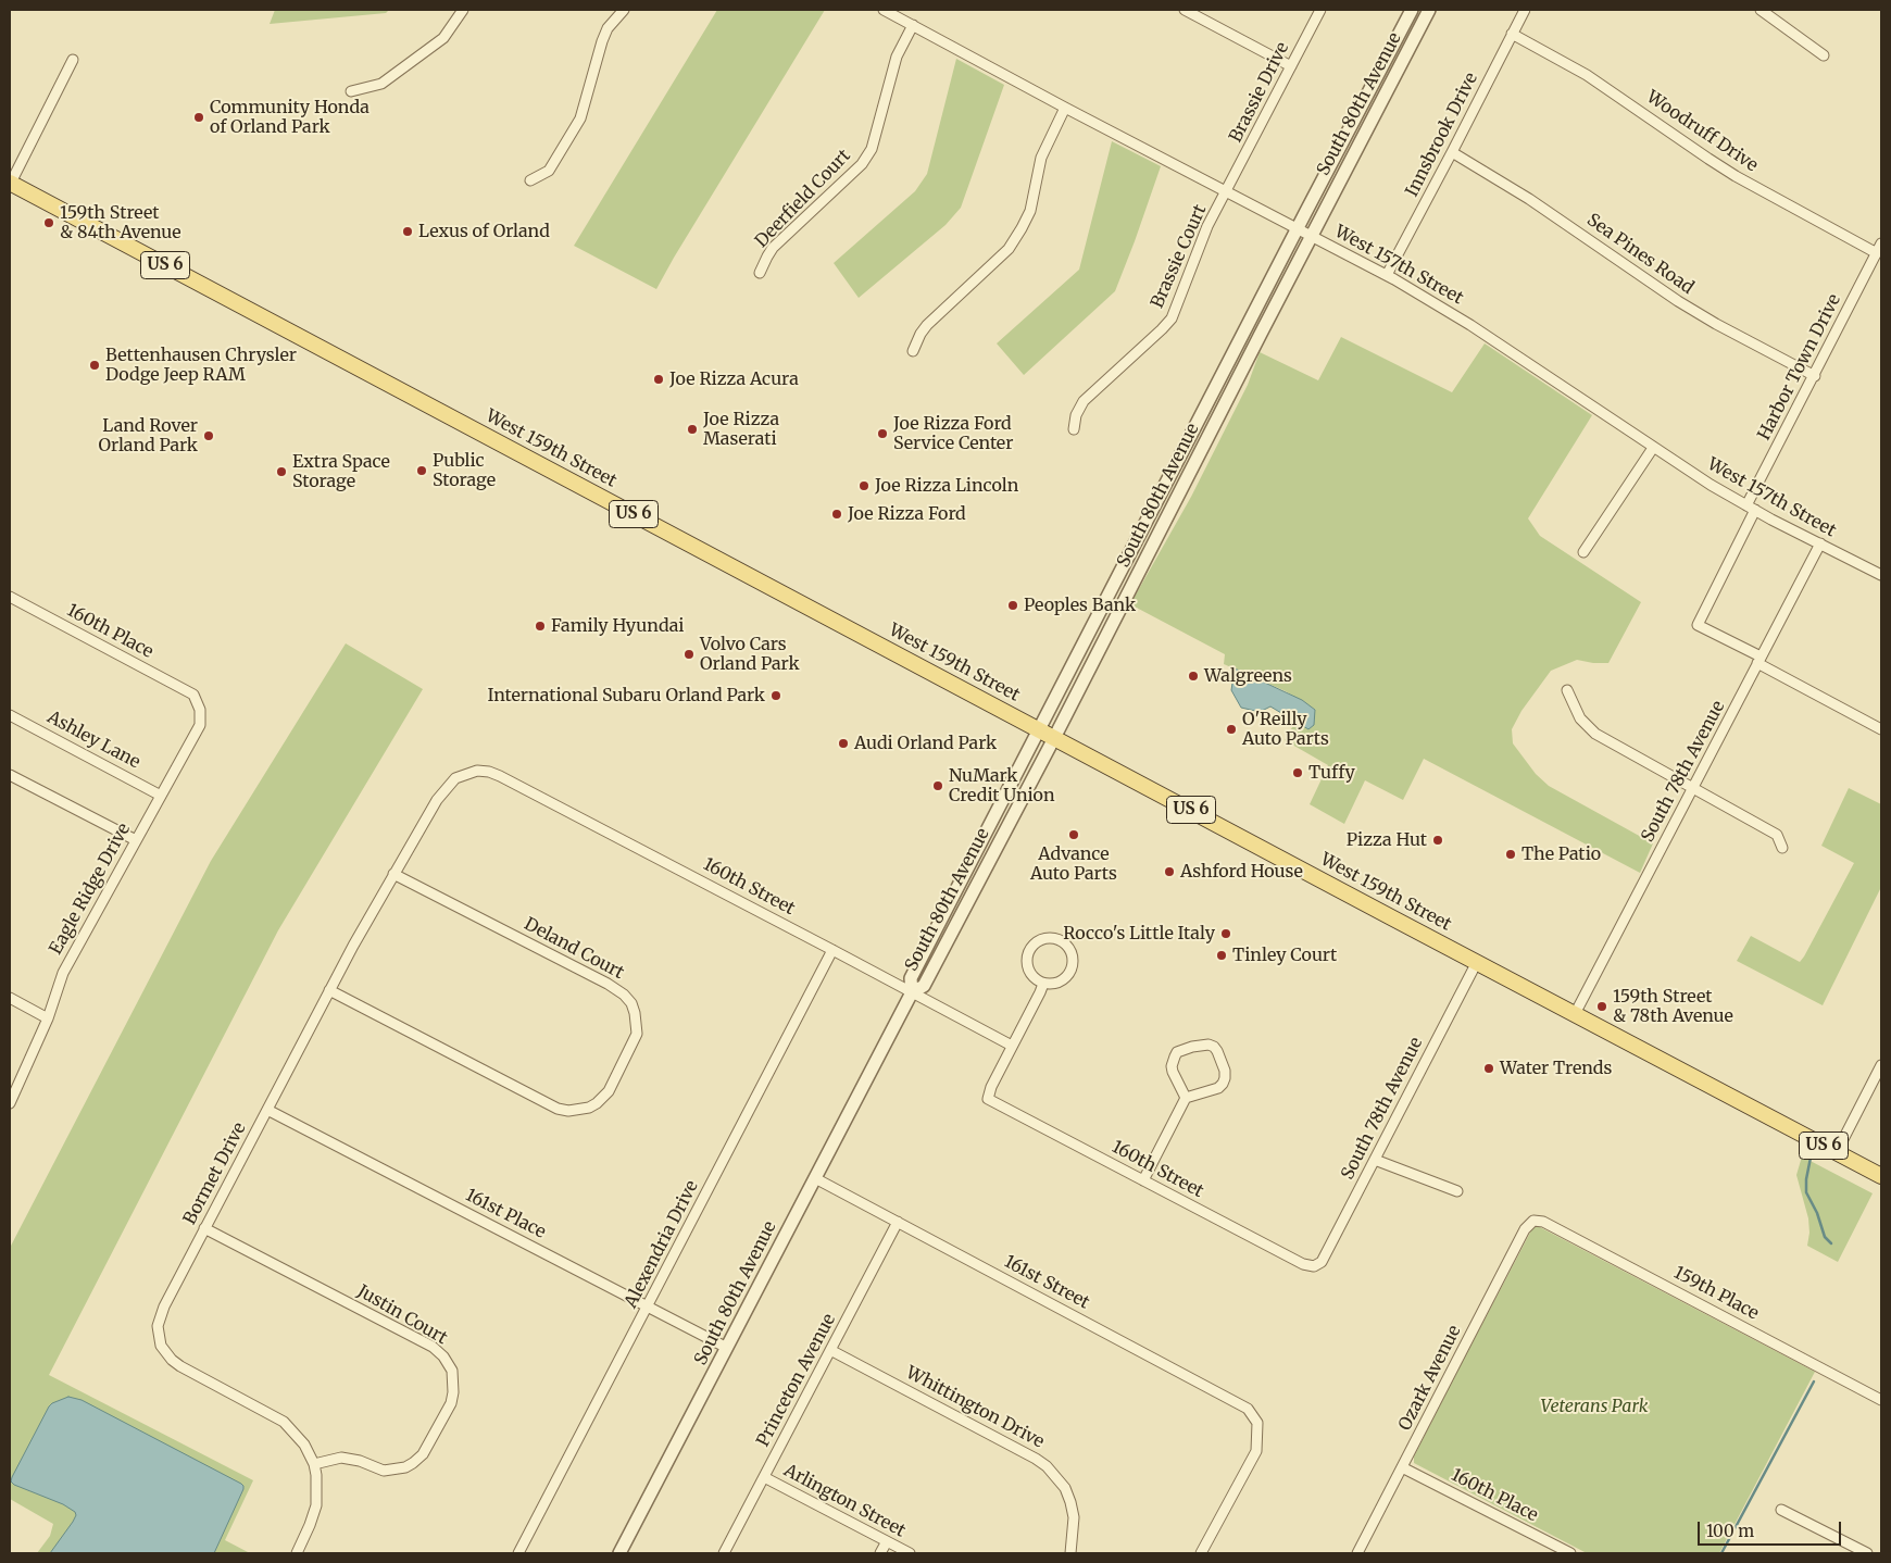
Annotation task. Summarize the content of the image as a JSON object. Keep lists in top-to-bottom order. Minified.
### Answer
{"streets":{"main road":["US 6","West 159th Street"],"street":["Brassie Drive","South 80th Avenue","Woodruff Drive","Innsbrook Drive","Deerfield Court","Sea Pines Road","Brassie Court","West 157th Street","Harbor Town Drive","160th Place","Ashley Lane","South 78th Avenue","160th Street","Eagle Ridge Drive","Deland Court","Bormet Drive","161st Place","Alexendria Drive","161st Street","159th Place","Justin Court","Ozark Avenue","Princeton Avenue","Whittington Drive","Arlington Street"]},"crossings":[["Brassie Drive","Brassie Court"],["Brassie Drive","West 157th Street"],["South 80th Avenue","West 157th Street"],["South 80th Avenue","West 159th Street"],["South 80th Avenue","160th Street"],["South 80th Avenue","161st Place"],["South 80th Avenue","161st Street"],["Woodruff Drive","Innsbrook Drive"],["Woodruff Drive","Harbor Town Drive"],["Innsbrook Drive","Sea Pines Road"],["Innsbrook Drive","West 157th Street"],["Deerfield Court","West 157th Street"],["Sea Pines Road","Harbor Town Drive"],["Brassie Court","West 157th Street"],["West 157th Street","Harbor Town Drive"],["West 157th Street","South 78th Avenue"],["Harbor Town Drive","South 78th Avenue"],["West 159th Street","South 78th Avenue"],["160th Place","Eagle Ridge Drive"],["160th Place","Ozark Avenue"],["Ashley Lane","Eagle Ridge Drive"],["South 78th Avenue","160th Street"],["160th Street","Bormet Drive"],["160th Street","Alexendria Drive"],["Deland Court","Bormet Drive"],["Bormet Drive","161st Place"],["Bormet Drive","Justin Court"],["161st Place","Alexendria Drive"],["161st Street","Princeton Avenue"],["159th Place","Ozark Avenue"],["Princeton Avenue","Whittington Drive"],["Princeton Avenue","Arlington Street"]],"parks":["Veterans Park"],"places":["Community Honda of Orland Park","159th Street & 84th Avenue","Lexus of Orland","Bettenhausen Chrysler Dodge Jeep RAM","Joe Rizza Acura","Joe Rizza Maserati","Joe Rizza Ford Service Center","Land Rover Orland Park","Public Storage","Extra Space Storage","Joe Rizza Lincoln","Joe Rizza Ford","Peoples Bank","Family Hyundai","Volvo Cars Orland Park","Walgreens","International Subaru Orland Park","O'Reilly Auto Parts","Audi Orland Park","Tuffy","NuMark Credit Union","Advance Auto Parts","Pizza Hut","The Patio","Ashford House","Rocco's Little Italy","Tinley Court","159th Street & 78th Avenue","Water Trends"],"scale_bar":"100 m"}
